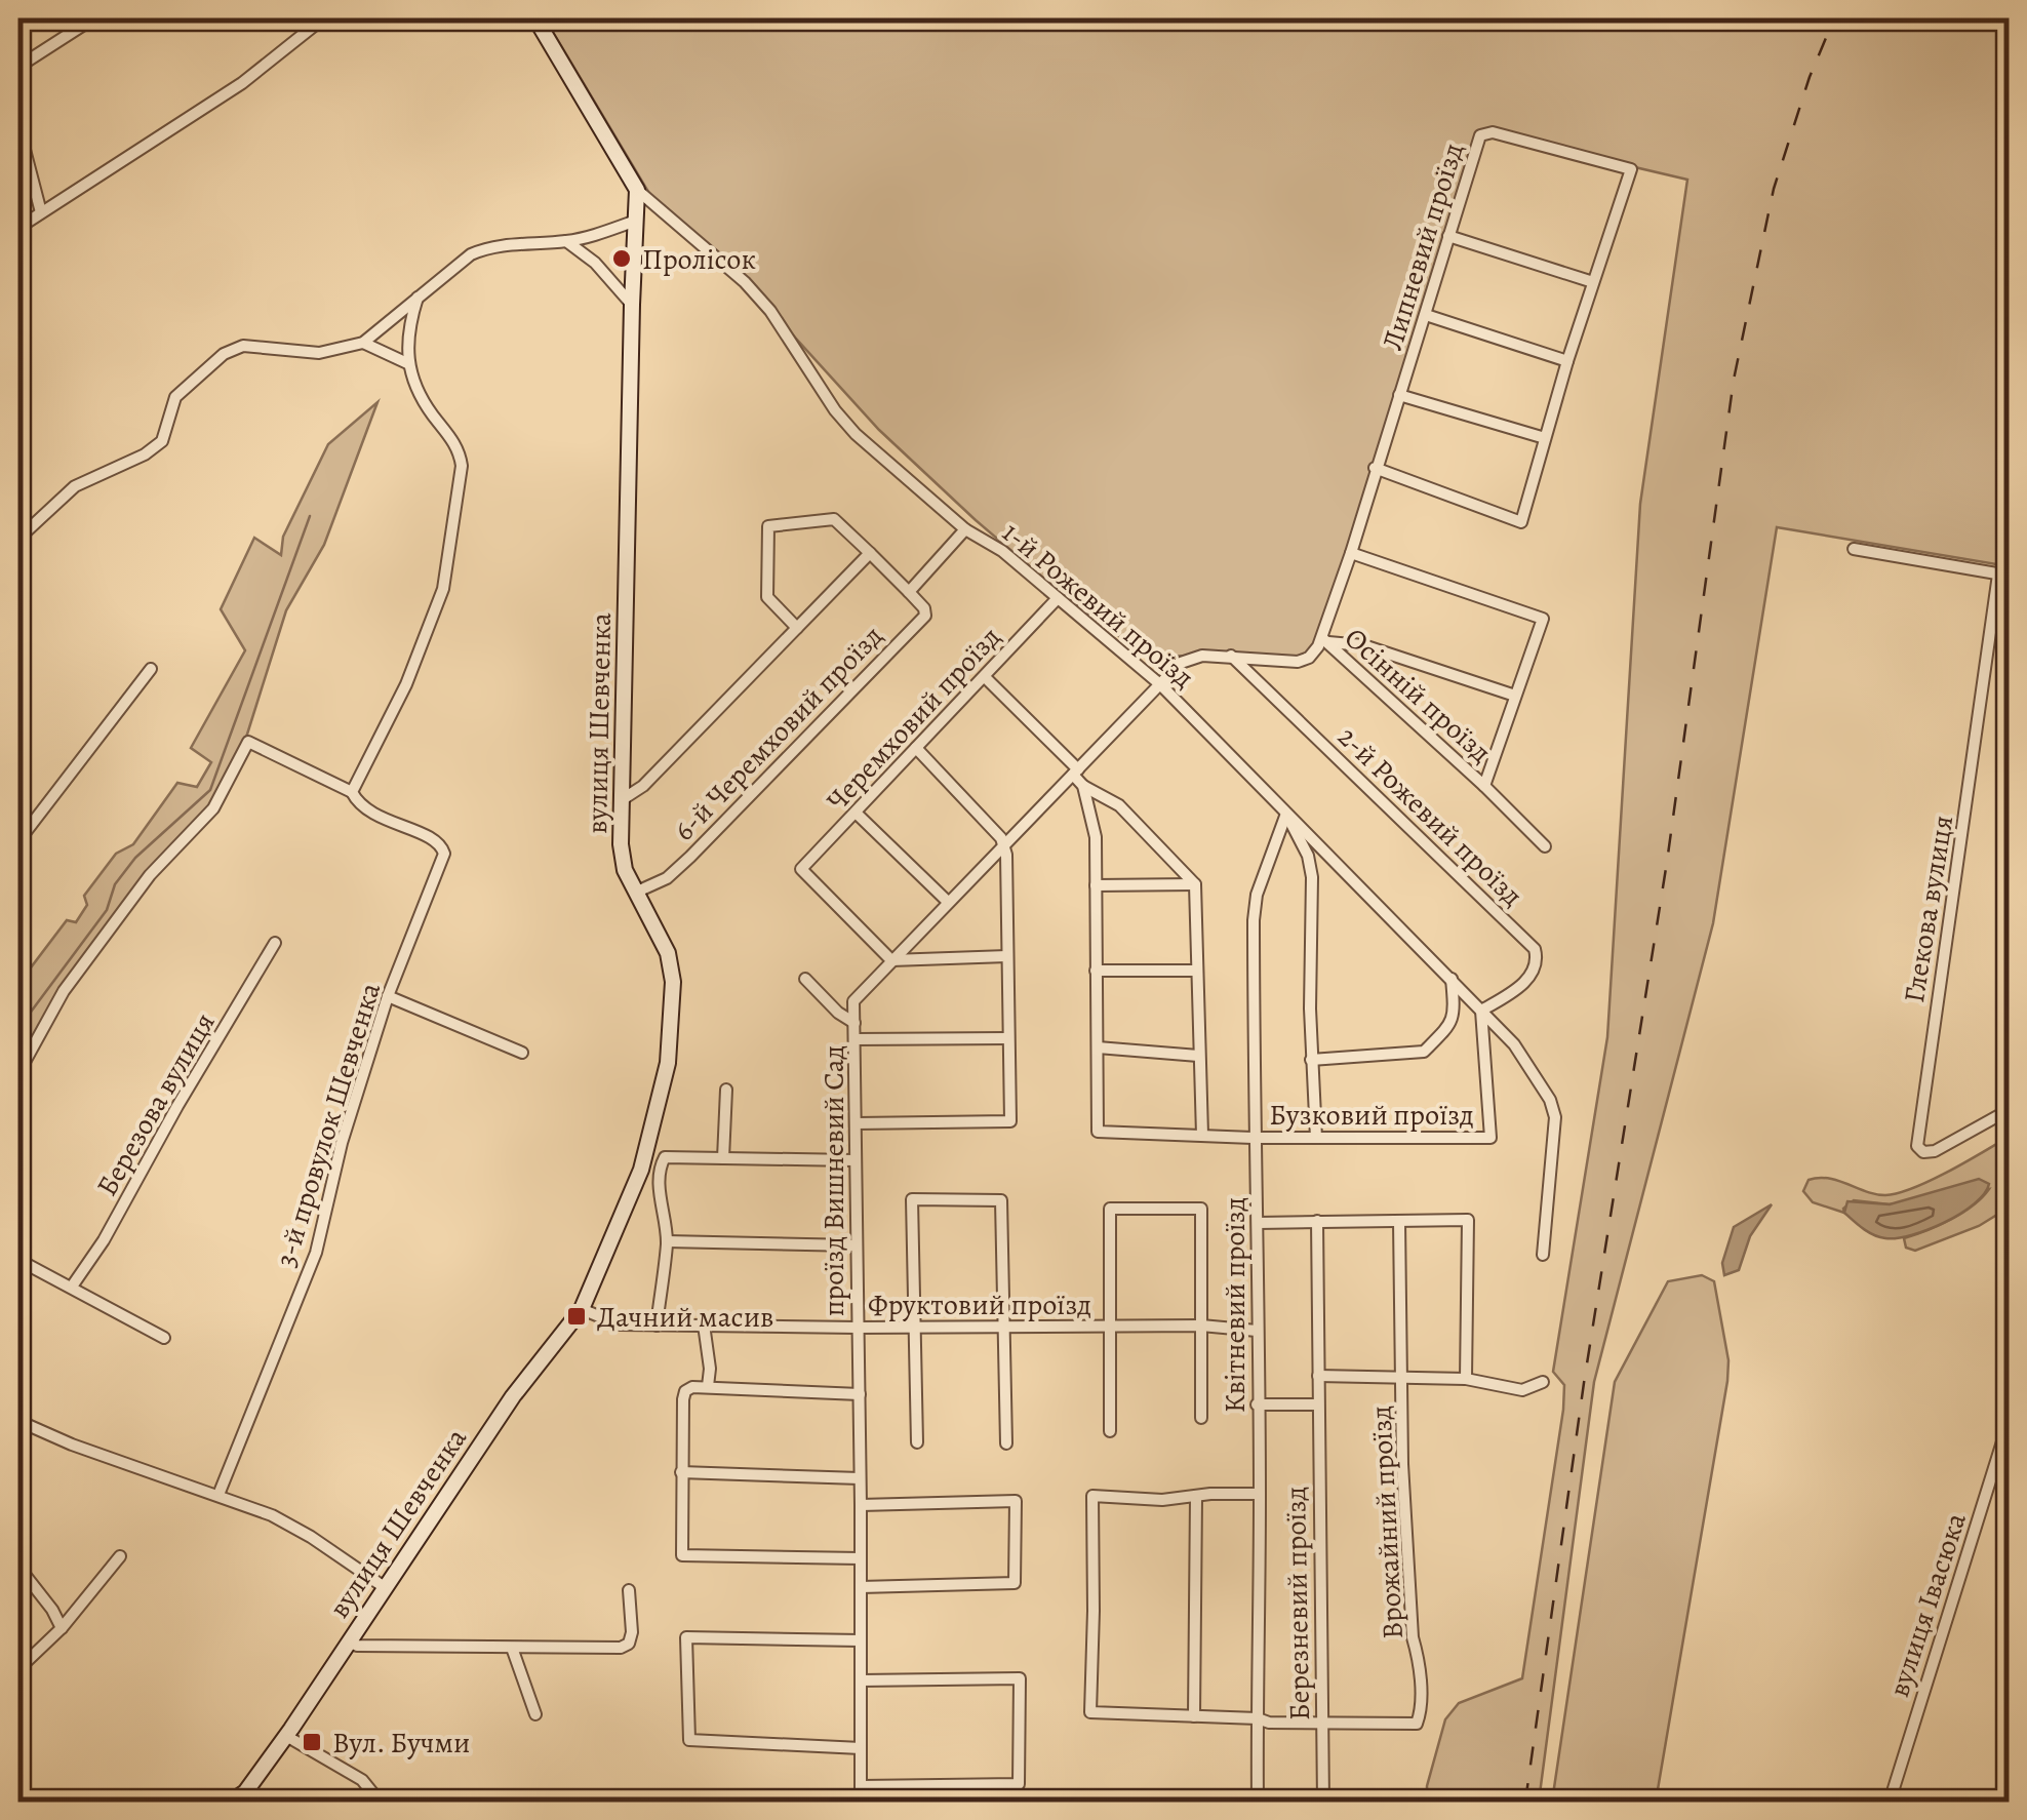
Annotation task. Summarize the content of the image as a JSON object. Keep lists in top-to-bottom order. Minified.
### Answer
{"streets":{"street":["Липневий проїзд","1-й Рожевий проїзд","Осінній проїзд","Черемховий проїзд","вулиця Шевченка","6-й Черемховий проїзд","2-й Рожевий проїзд","Глекова вулиця","Березова вулиця","Бузковий проїзд","3-й провулок Шевченка","проїзд Вишневий Сад","Фруктовий проїзд","Квітневий проїзд","Врожайний проїзд","Березневий проїзд","вулиця Івасюка"]},"crossings":[["Липневий проїзд","Осінній проїзд"],["1-й Рожевий проїзд","Черемховий проїзд"],["1-й Рожевий проїзд","вулиця Шевченка"],["1-й Рожевий проїзд","2-й Рожевий проїзд"],["1-й Рожевий проїзд","Бузковий проїзд"],["1-й Рожевий проїзд","проїзд Вишневий Сад"],["1-й Рожевий проїзд","Квітневий проїзд"],["Черемховий проїзд","проїзд Вишневий Сад"],["вулиця Шевченка","6-й Черемховий проїзд"],["вулиця Шевченка","Фруктовий проїзд"],["2-й Рожевий проїзд","Бузковий проїзд"],["Бузковий проїзд","Квітневий проїзд"],["проїзд Вишневий Сад","Фруктовий проїзд"],["Фруктовий проїзд","Квітневий проїзд"],["Врожайний проїзд","Березневий проїзд"]],"places":{"other":["Пролісок"],"transit":["Дачний масив","Вул. Бучми"]}}
